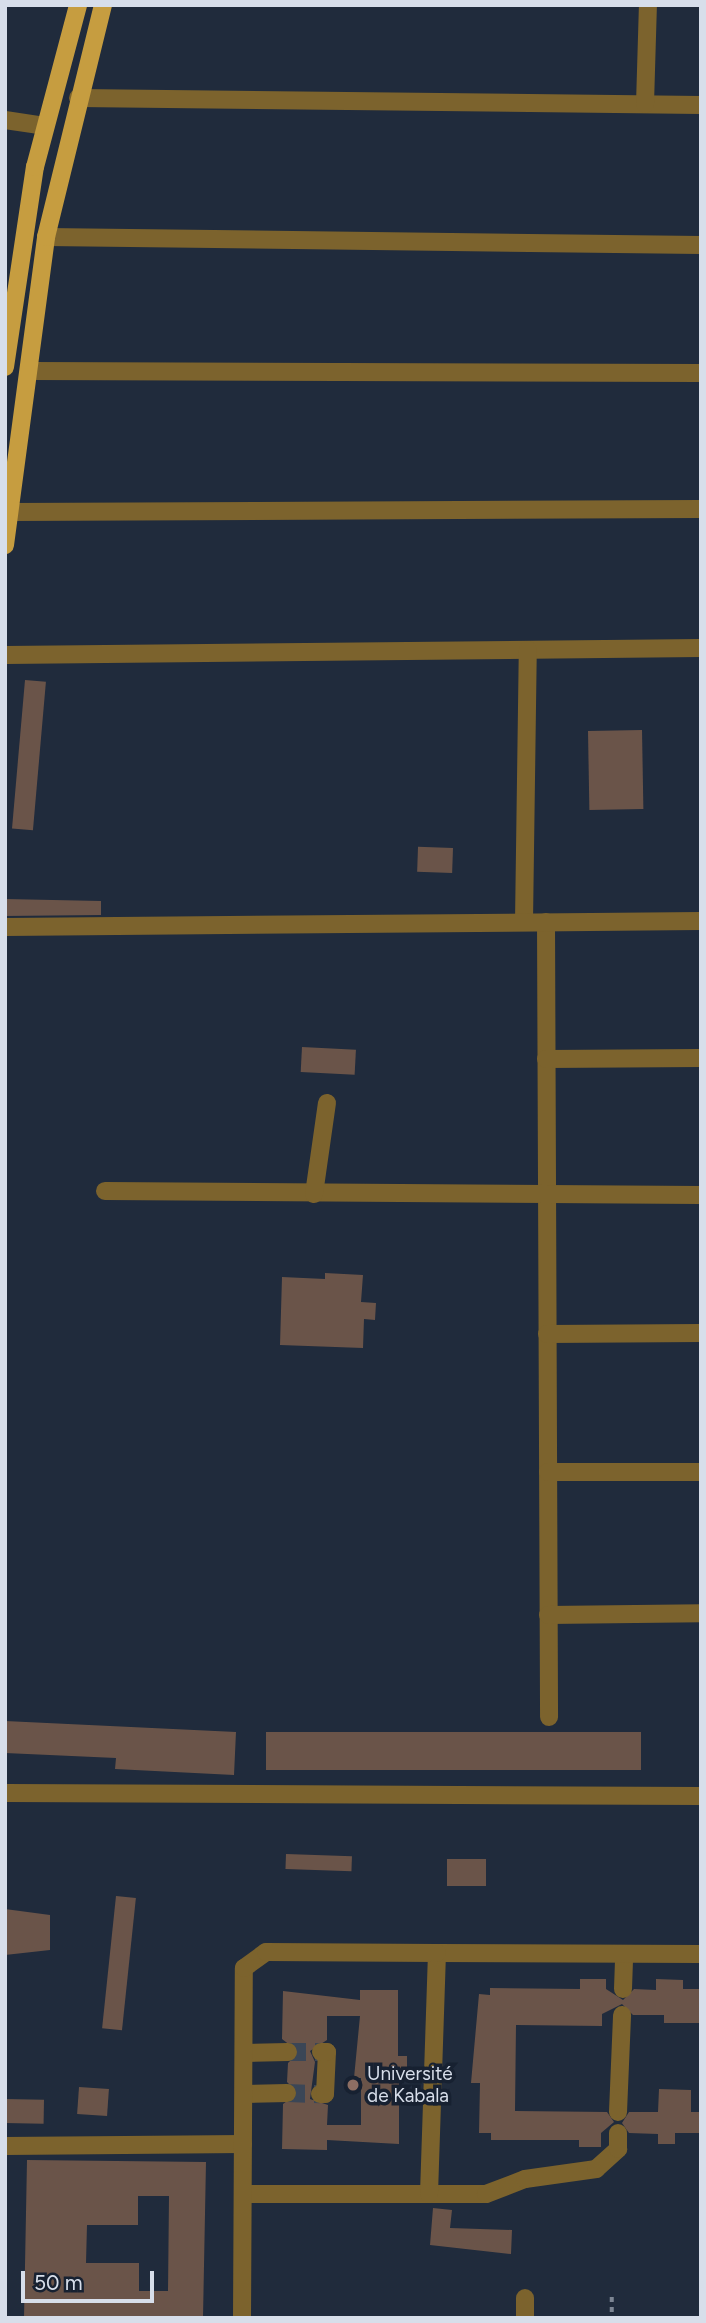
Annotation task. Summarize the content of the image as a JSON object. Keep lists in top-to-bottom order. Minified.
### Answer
{"places":["Université de Kabala"],"scale_bar":"50 m"}
